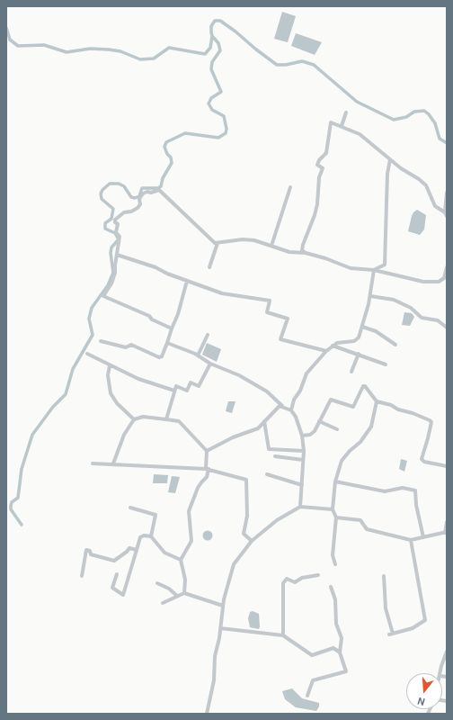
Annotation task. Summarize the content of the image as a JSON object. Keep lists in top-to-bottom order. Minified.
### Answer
{"north":"bottom"}
